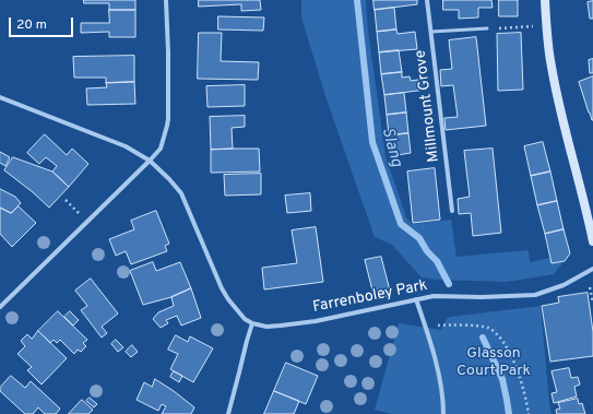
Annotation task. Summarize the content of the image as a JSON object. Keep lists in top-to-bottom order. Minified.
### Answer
{"streets":{"street":["Millmount Grove","Farrenboley Park"]},"water":["Slang"],"parks":["Glasson Court Park"],"scale_bar":"20 m"}
